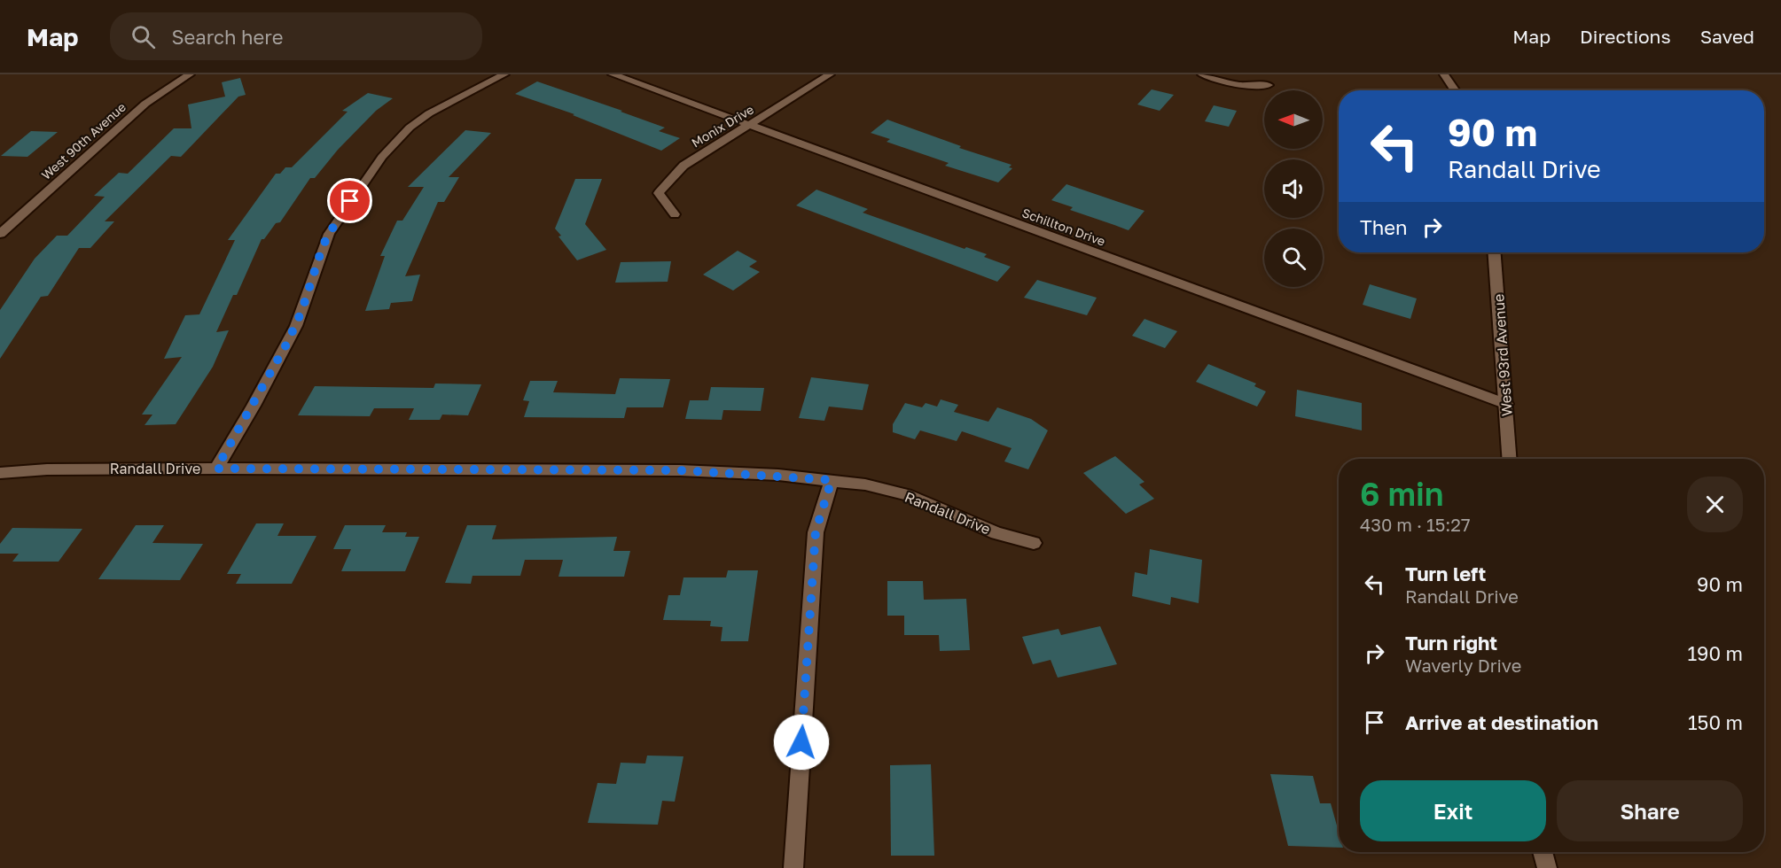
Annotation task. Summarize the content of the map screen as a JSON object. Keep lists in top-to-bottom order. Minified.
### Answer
{"streets":{"street":["Monix Drive","West 90th Avenue","Schillton Drive","West 93rd Avenue","Randall Drive"]},"crossings":[["Monix Drive","Schillton Drive"],["Schillton Drive","West 93rd Avenue"]],"north":"left","page":{"header":"Map","search":"Search here","nav":["Map","Directions","Saved"],"turn":["90 m","Randall Drive"],"then":"Then","heading":["6 min","430 m · 15:27"],"list":[{"name":"Turn left","note":"Randall Drive","value":"90 m"},{"name":"Turn right","note":"Waverly Drive","value":"190 m"},{"name":"Arrive at destination","value":"150 m"}],"buttons":["Exit","Share"]}}
